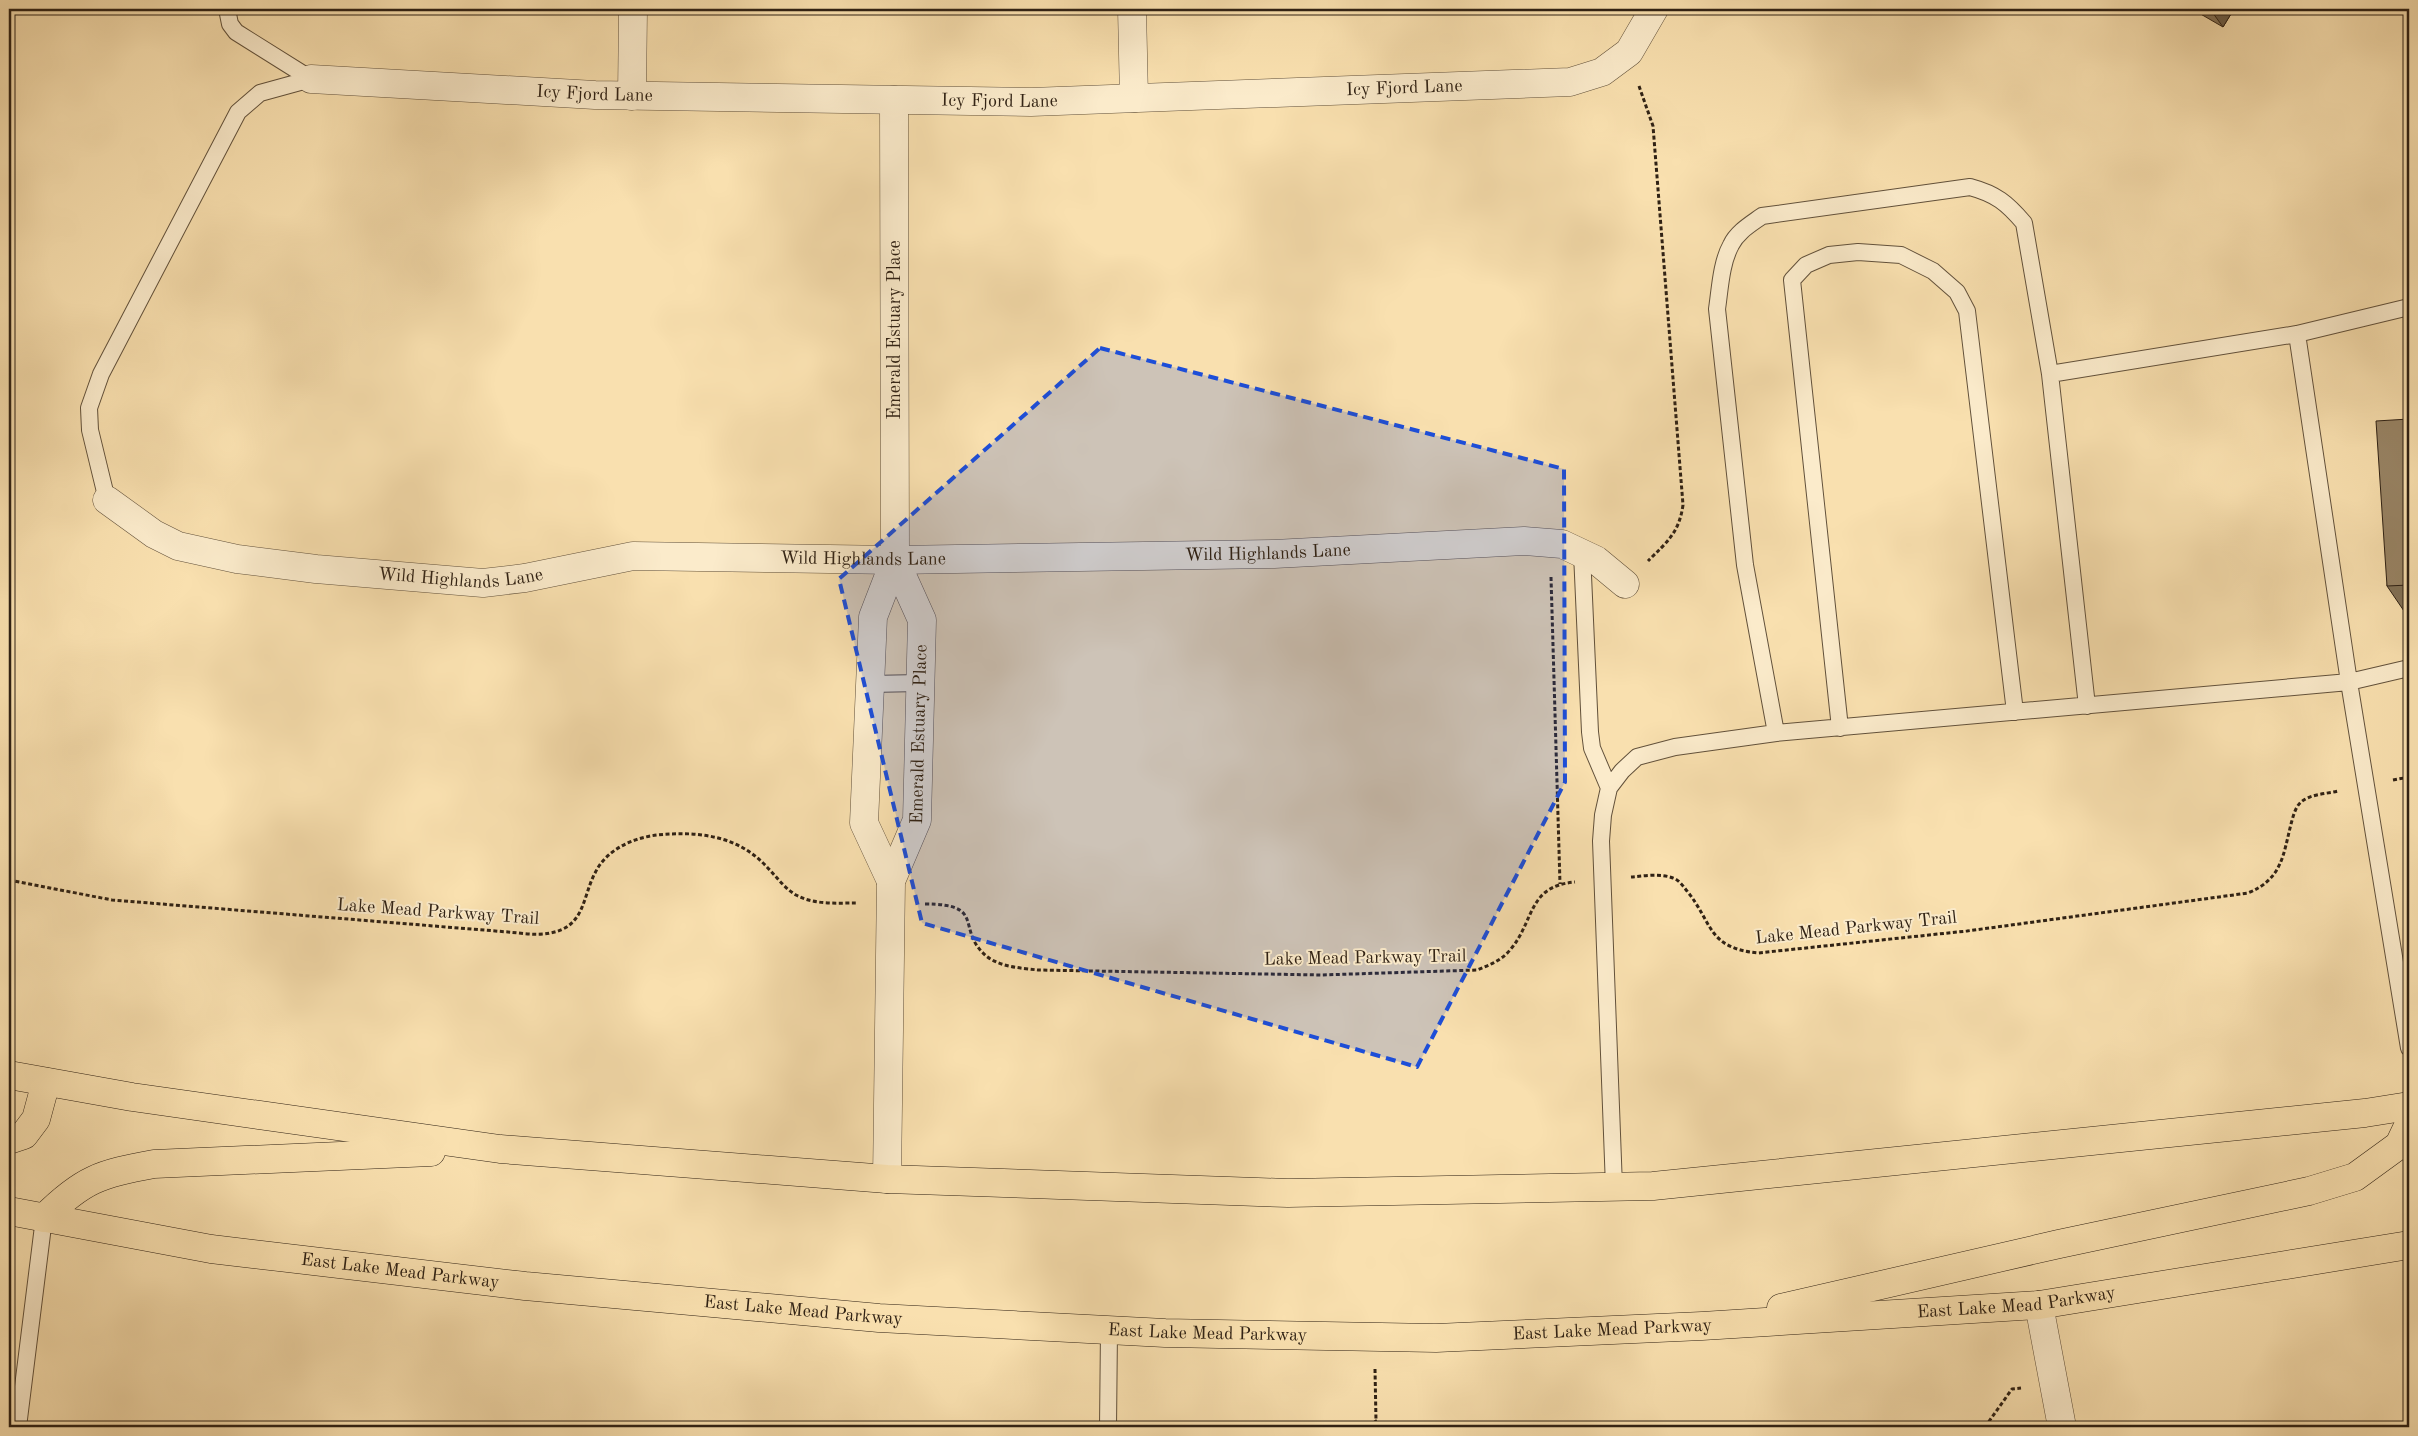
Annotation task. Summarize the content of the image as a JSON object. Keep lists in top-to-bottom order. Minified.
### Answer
{"streets":{"main road":["East Lake Mead Parkway"],"street":["Icy Fjord Lane","Emerald Estuary Place","Wild Highlands Lane"],"path":["Lake Mead Parkway Trail"]},"crossings":[["Icy Fjord Lane","Emerald Estuary Place"],["Emerald Estuary Place","Wild Highlands Lane"]]}
